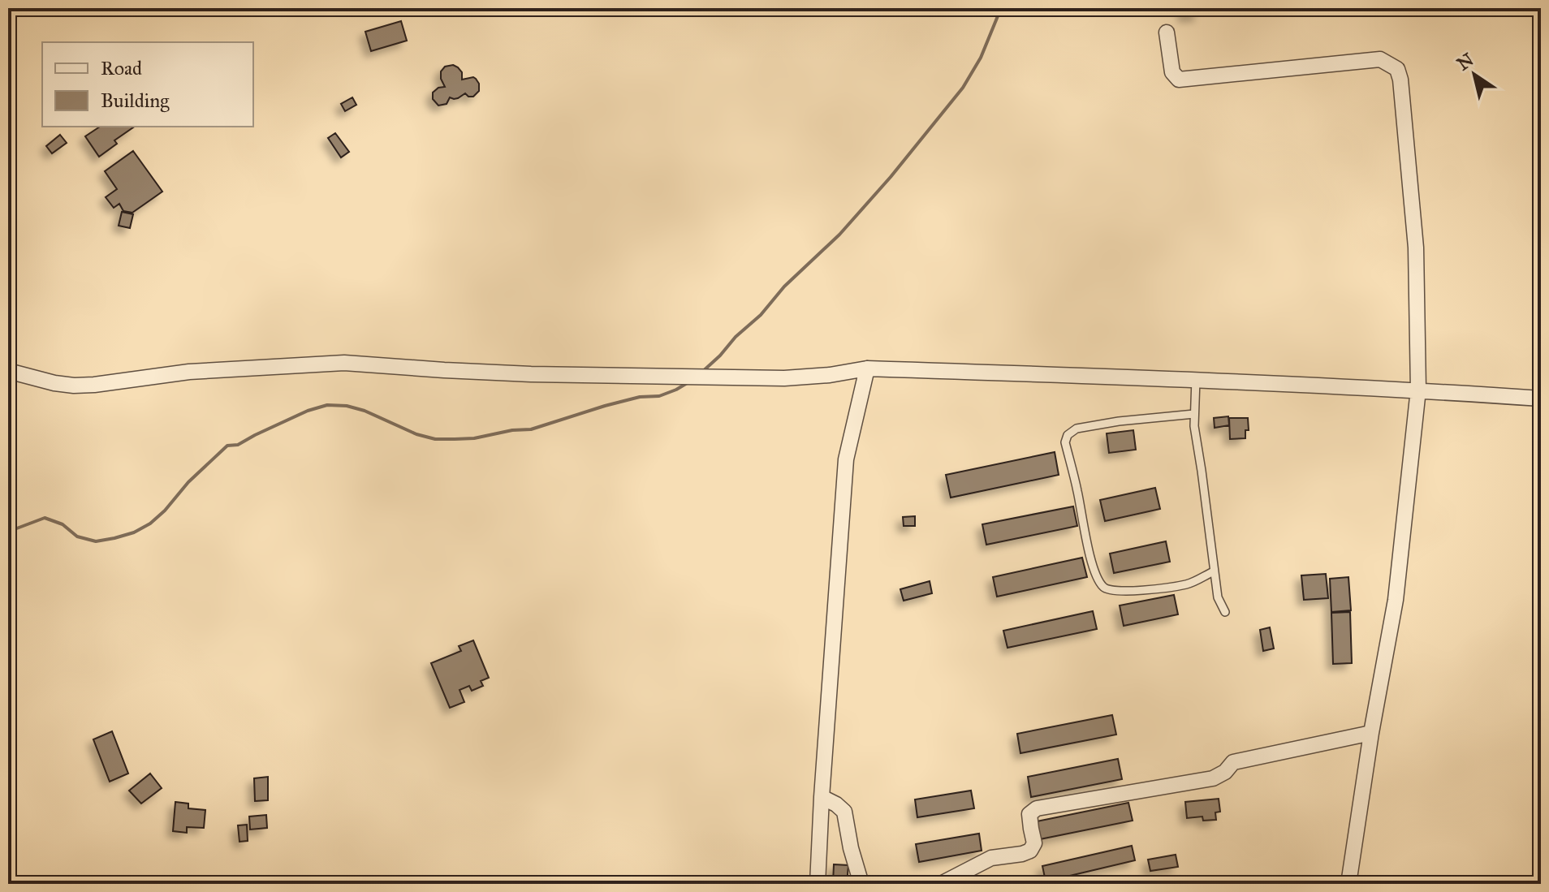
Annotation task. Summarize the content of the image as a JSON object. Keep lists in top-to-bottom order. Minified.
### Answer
{"legend":["Road","Building"],"north":"top left"}
